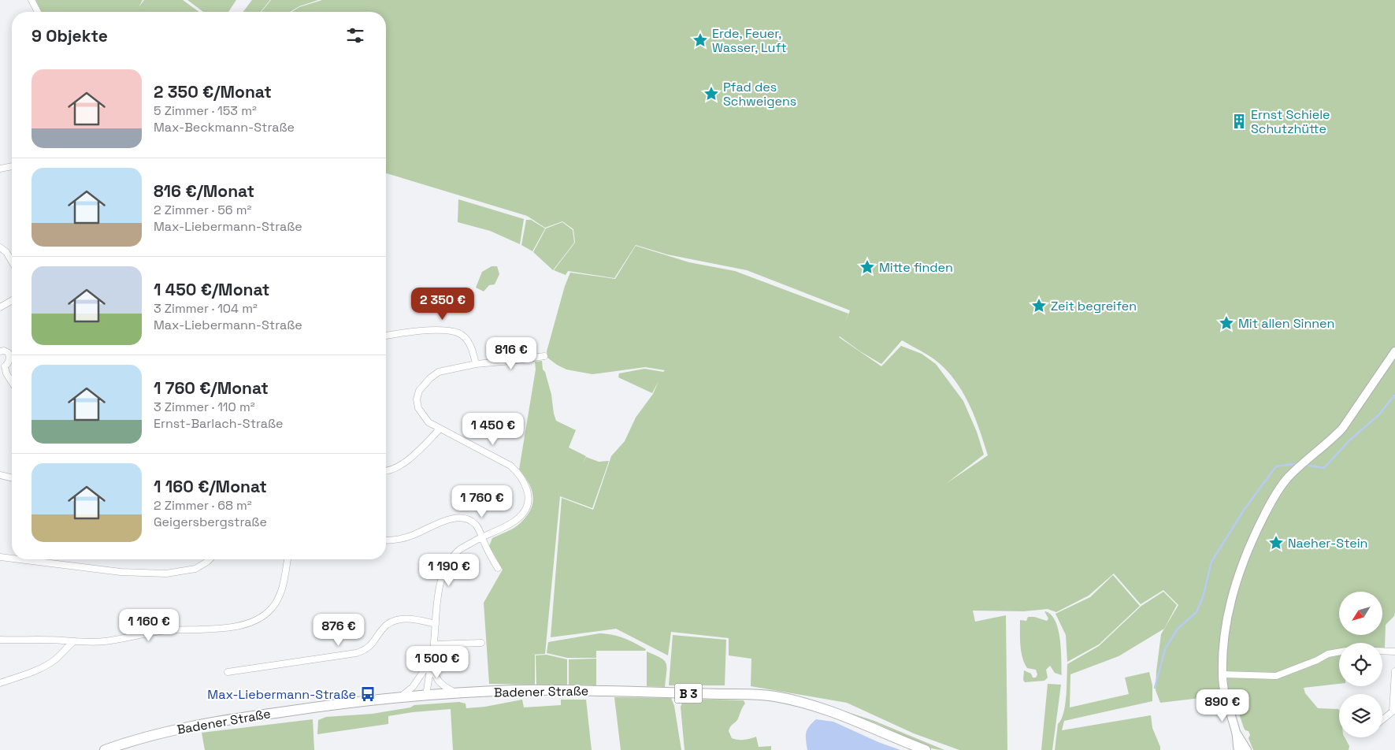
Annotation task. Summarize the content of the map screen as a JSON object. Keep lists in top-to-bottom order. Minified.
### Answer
{"streets":{"main road":["Badener Straße","B 3"]},"places":{"place":["Erde, Feuer, Wasser, Luft","Pfad des Schweigens","Mitte finden","Zeit begreifen","Mit allen Sinnen","Naeher-Stein"],"building":["Ernst Schiele Schutzhütte"],"bus stop":["Max-Liebermann-Straße"]},"north":"bottom left","page":{"heading":"9 Objekte","list":[{"name":"2 350 €/Monat","note":"5 Zimmer · 153 m² · Max-Beckmann-Straße"},{"name":"816 €/Monat","note":"2 Zimmer · 56 m² · Max-Liebermann-Straße"},{"name":"1 450 €/Monat","note":"3 Zimmer · 104 m² · Max-Liebermann-Straße"},{"name":"1 760 €/Monat","note":"3 Zimmer · 110 m² · Ernst-Barlach-Straße"},{"name":"1 160 €/Monat","note":"2 Zimmer · 68 m² · Geigersbergstraße"}],"price":["2 350 €","816 €","1 450 €","1 760 €","1 190 €","1 160 €","876 €","1 500 €","890 €"]}}
